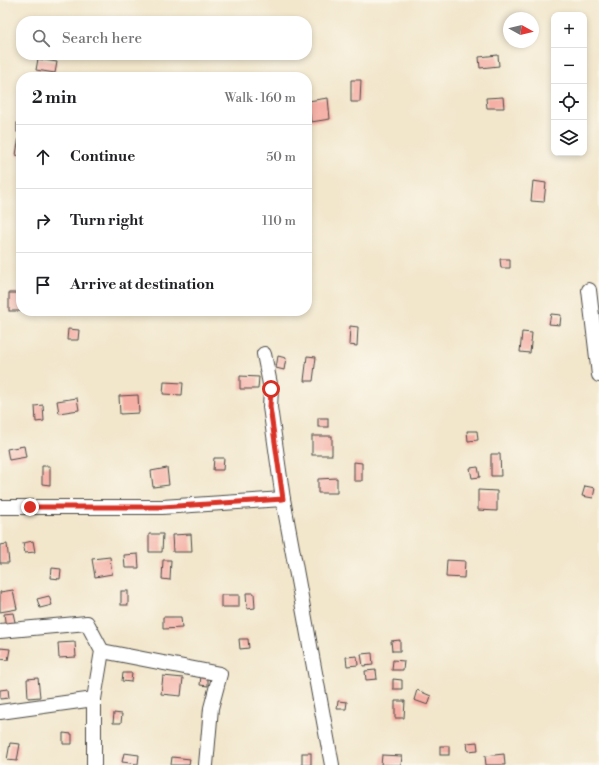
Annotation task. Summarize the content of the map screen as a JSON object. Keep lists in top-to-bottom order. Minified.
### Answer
{"north":"right","page":{"map_buttons":["+","−"],"search":"Search here","heading":["2 min","Walk · 160 m"],"list":[["Continue","50 m"],["Turn right","110 m"],"Arrive at destination"]}}
